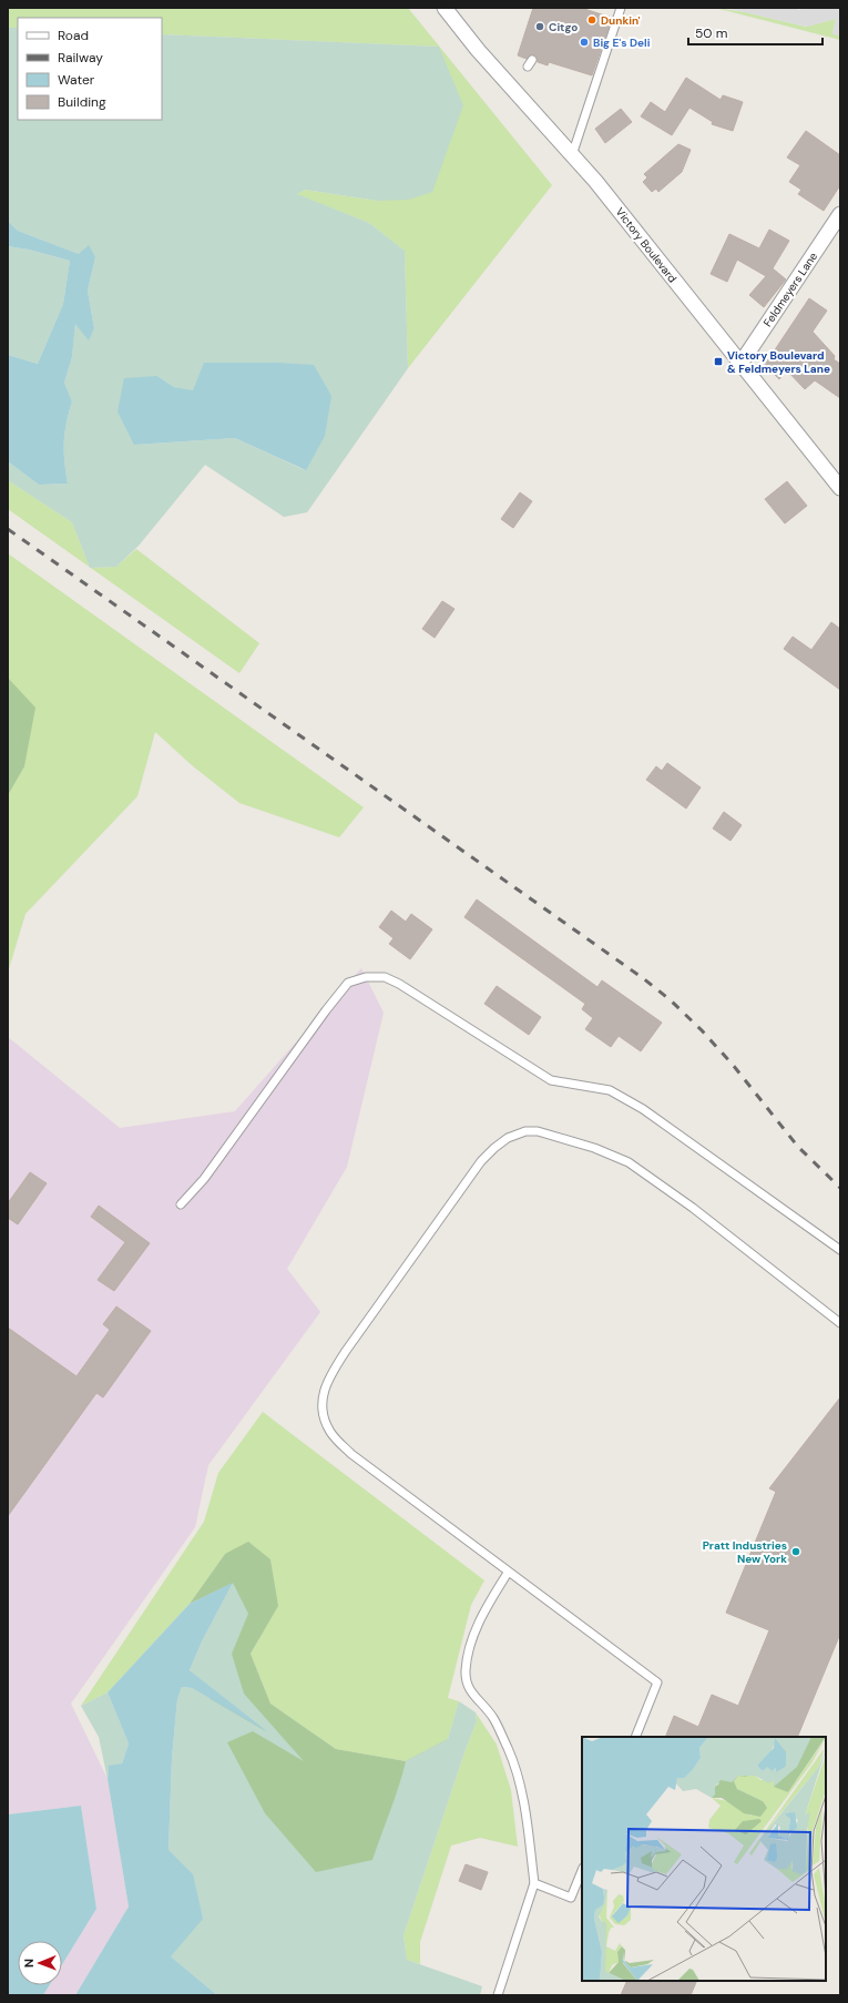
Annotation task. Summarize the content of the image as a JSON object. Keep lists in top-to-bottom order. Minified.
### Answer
{"streets":{"street":["Victory Boulevard","Feldmeyers Lane"]},"crossings":[["Victory Boulevard","Feldmeyers Lane"]],"places":{"other":["Dunkin'","Citgo","Big E's Deli","Pratt Industries New York"],"transit":["Victory Boulevard & Feldmeyers Lane"]},"legend":["Road","Railway","Water","Building"],"scale_bar":"50 m","north":"left"}
